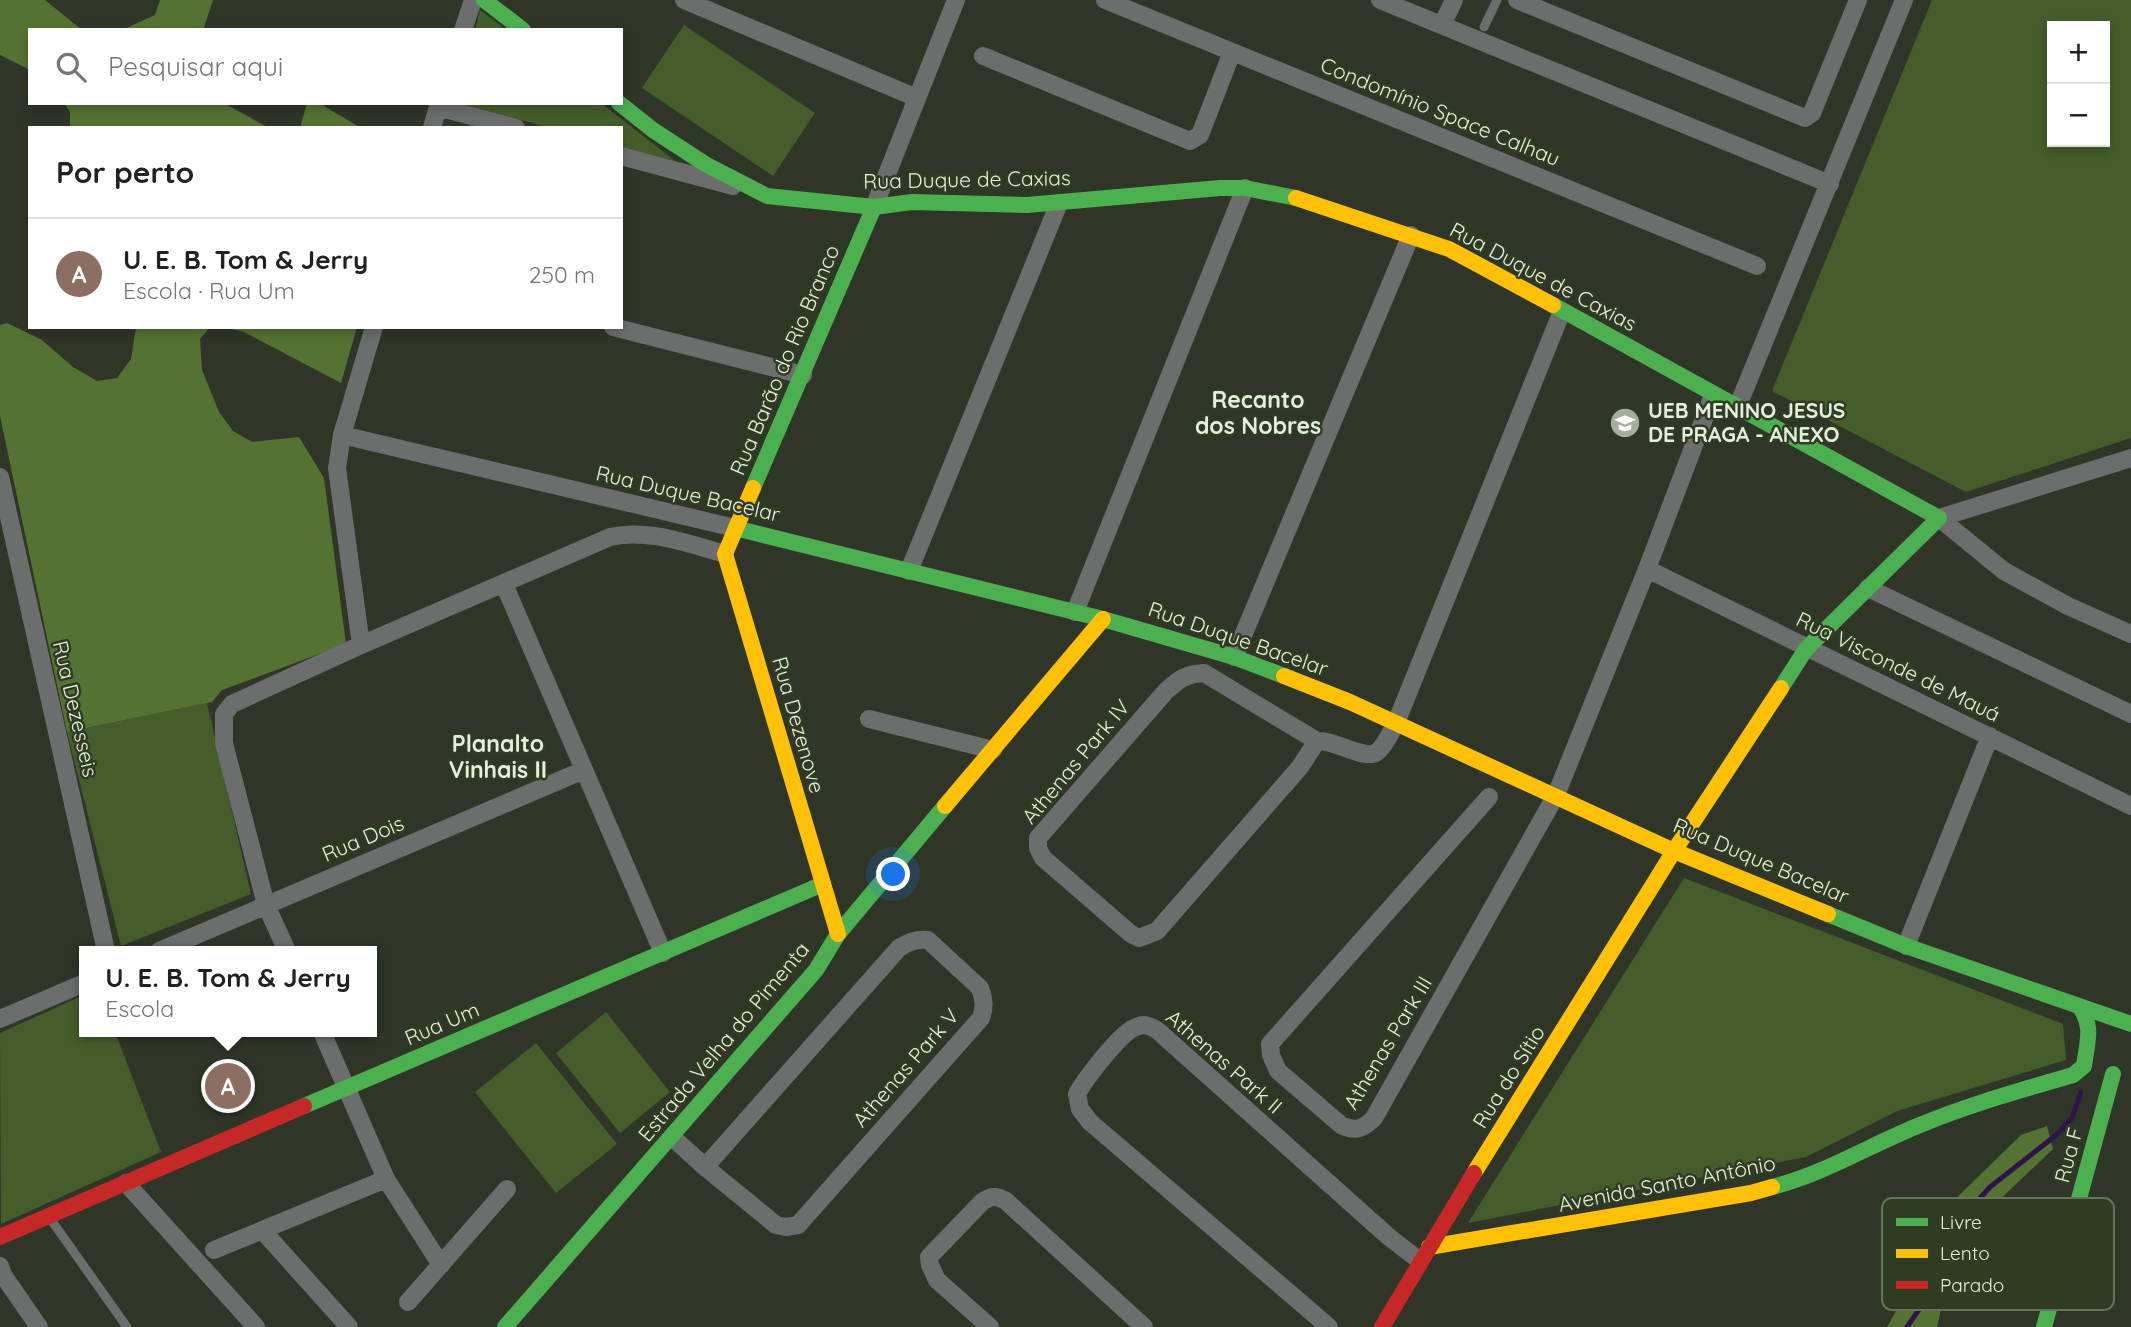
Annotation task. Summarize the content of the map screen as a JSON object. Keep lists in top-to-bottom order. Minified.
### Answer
{"streets":{"main road":["Rua Duque de Caxias","Rua Barão do Rio Branco","Rua Duque Bacelar","Rua Dezenove","Rua Um","Estrada Velha do Pimenta","Rua do Sítio","Rua F","Avenida Santo Antônio"],"street":["Condomínio Space Calhau","Rua Visconde de Mauá","Rua Dezesseis","Athenas Park IV","Rua Dois","Athenas Park III","Athenas Park II","Athenas Park V"]},"crossings":[["Rua Duque de Caxias","Rua Barão do Rio Branco"],["Rua Duque de Caxias","Rua do Sítio"],["Rua Barão do Rio Branco","Rua Duque Bacelar"],["Rua Duque Bacelar","Athenas Park IV"],["Rua Duque Bacelar","Estrada Velha do Pimenta"],["Rua Duque Bacelar","Athenas Park III"],["Rua Duque Bacelar","Rua do Sítio"],["Rua Visconde de Mauá","Rua do Sítio"],["Rua Dezenove","Rua Um"],["Rua Dezenove","Estrada Velha do Pimenta"],["Estrada Velha do Pimenta","Athenas Park V"],["Athenas Park II","Rua do Sítio"],["Athenas Park II","Avenida Santo Antônio"],["Rua do Sítio","Avenida Santo Antônio"],["Rua F","Avenida Santo Antônio"]],"districts":["Recanto dos Nobres","Planalto Vinhais II"],"places":{"school or university":["UEB MENINO JESUS DE PRAGA - ANEXO"]},"legend":["Livre","Lento","Parado"],"page":{"map_buttons":["+","−"],"search":"Pesquisar aqui","heading":"Por perto","list":[{"mark":"A","name":"U. E. B. Tom & Jerry","note":"Escola · Rua Um","value":"250 m"}],"popup":["U. E. B. Tom & Jerry","Escola"],"pins":"A"}}
